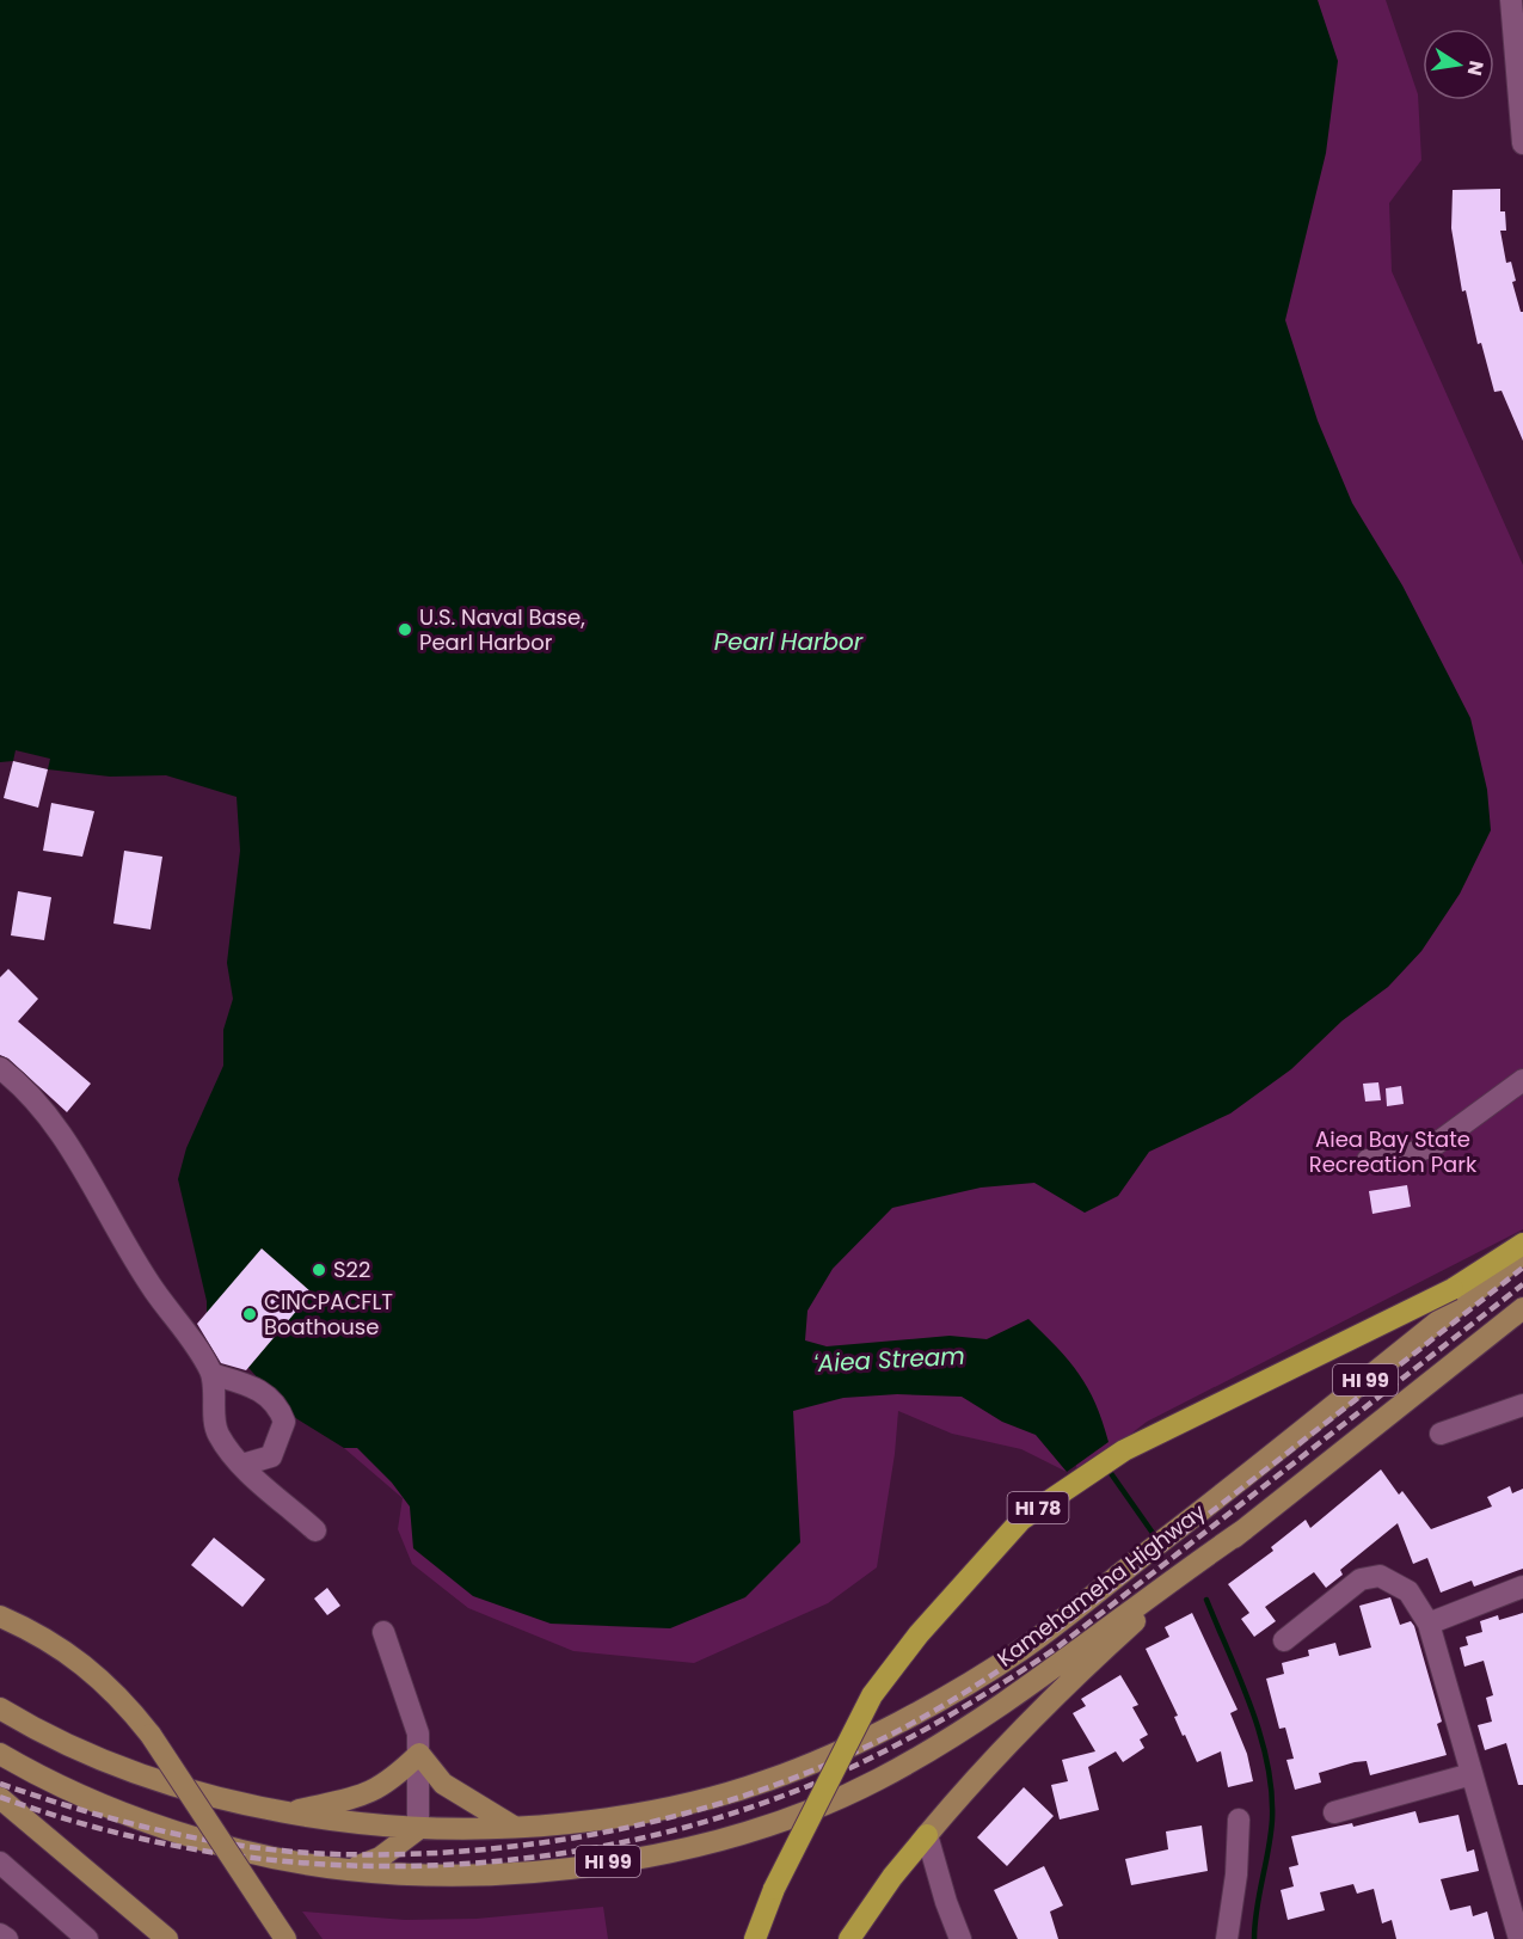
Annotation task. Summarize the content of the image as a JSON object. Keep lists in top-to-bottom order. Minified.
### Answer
{"streets":{"highway":["HI 78"],"main road":["HI 99","Kamehameha Highway"]},"water":["Pearl Harbor","ʻAiea Stream"],"parks":["Aiea Bay State Recreation Park"],"places":["U.S. Naval Base, Pearl Harbor","S22","CINCPACFLT Boathouse"],"north":"right"}
